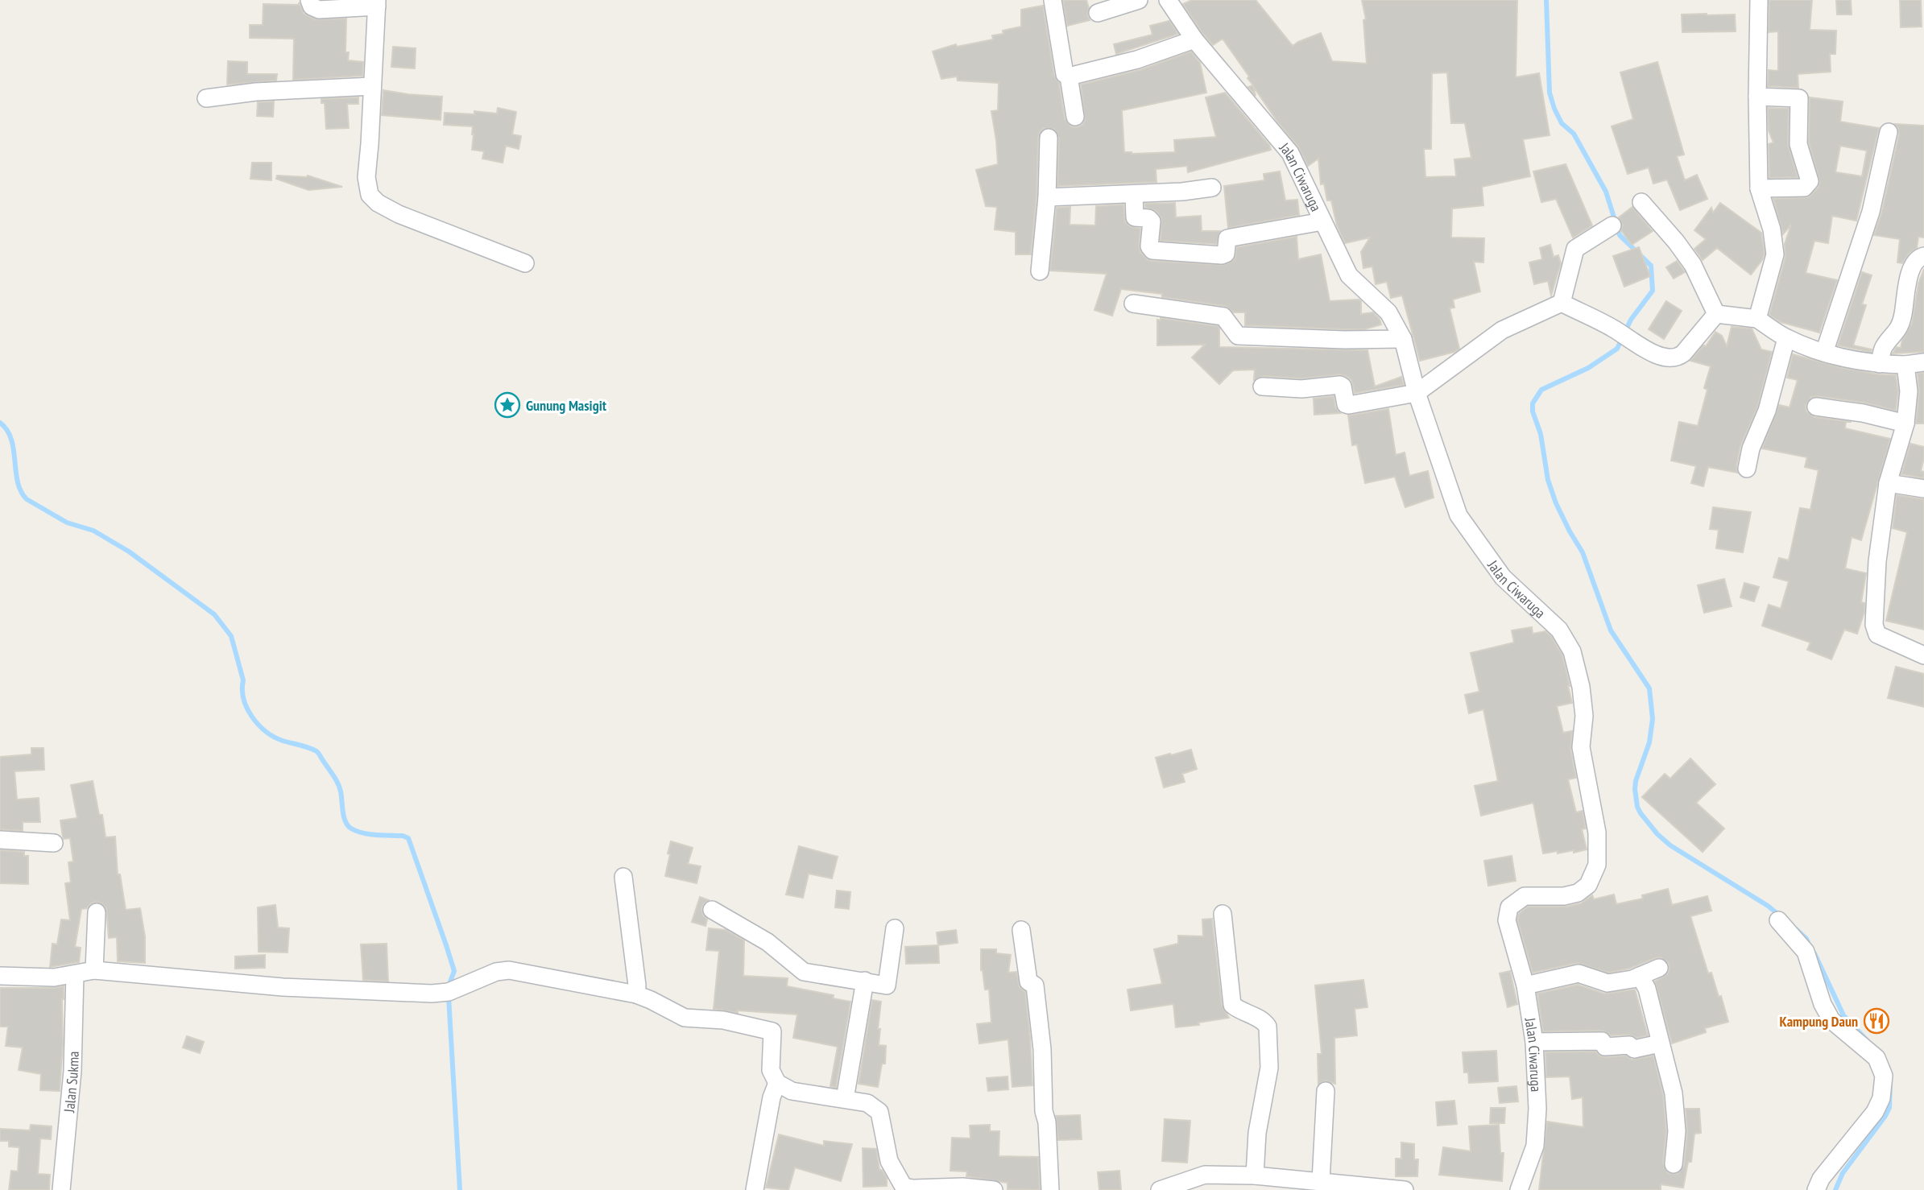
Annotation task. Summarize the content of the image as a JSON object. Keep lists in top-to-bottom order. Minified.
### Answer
{"streets":{"street":["Jalan Ciwaruga","Jalan Sukma"]},"places":{"place":["Gunung Masigit"],"restaurant":["Kampung Daun"]}}
